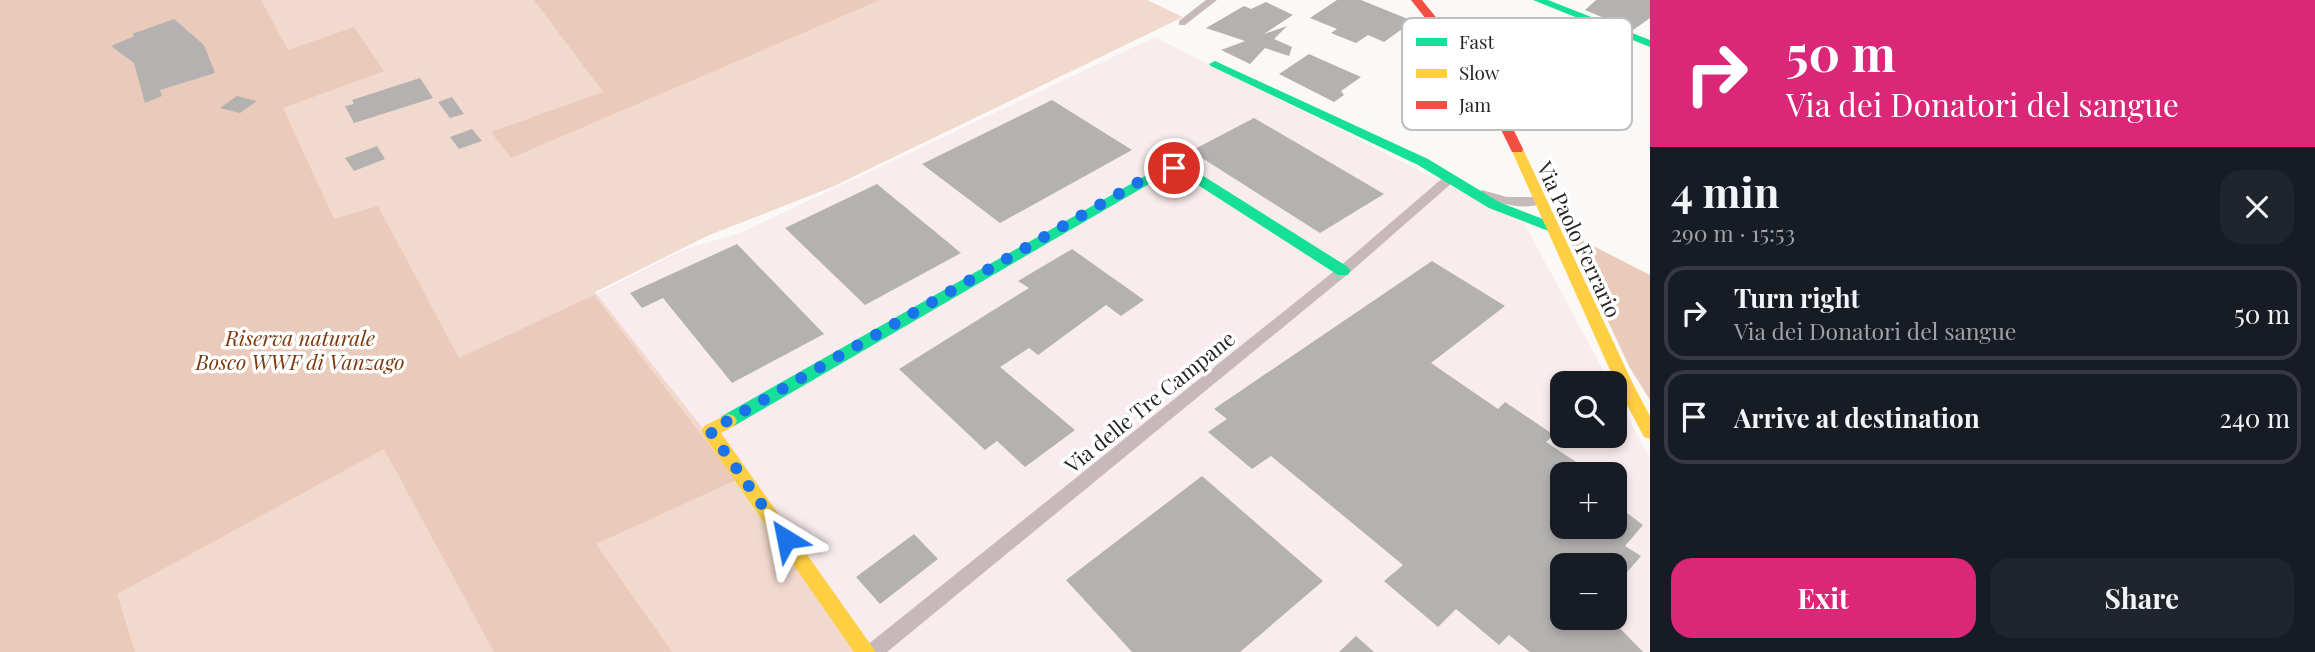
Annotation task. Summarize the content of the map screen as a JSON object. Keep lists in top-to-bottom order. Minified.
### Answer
{"streets":{"street":["Via Paolo Ferrario","Via delle Tre Campane"]},"parks":["Riserva naturale Bosco WWF di Vanzago"],"legend":["Fast","Slow","Jam"],"page":{"turn":["50 m","Via dei Donatori del sangue"],"heading":["4 min","290 m · 15:53"],"list":[{"name":"Turn right","note":"Via dei Donatori del sangue","value":"50 m"},{"name":"Arrive at destination","value":"240 m"}],"map_buttons":["+","−"],"buttons":["Exit","Share"]}}
